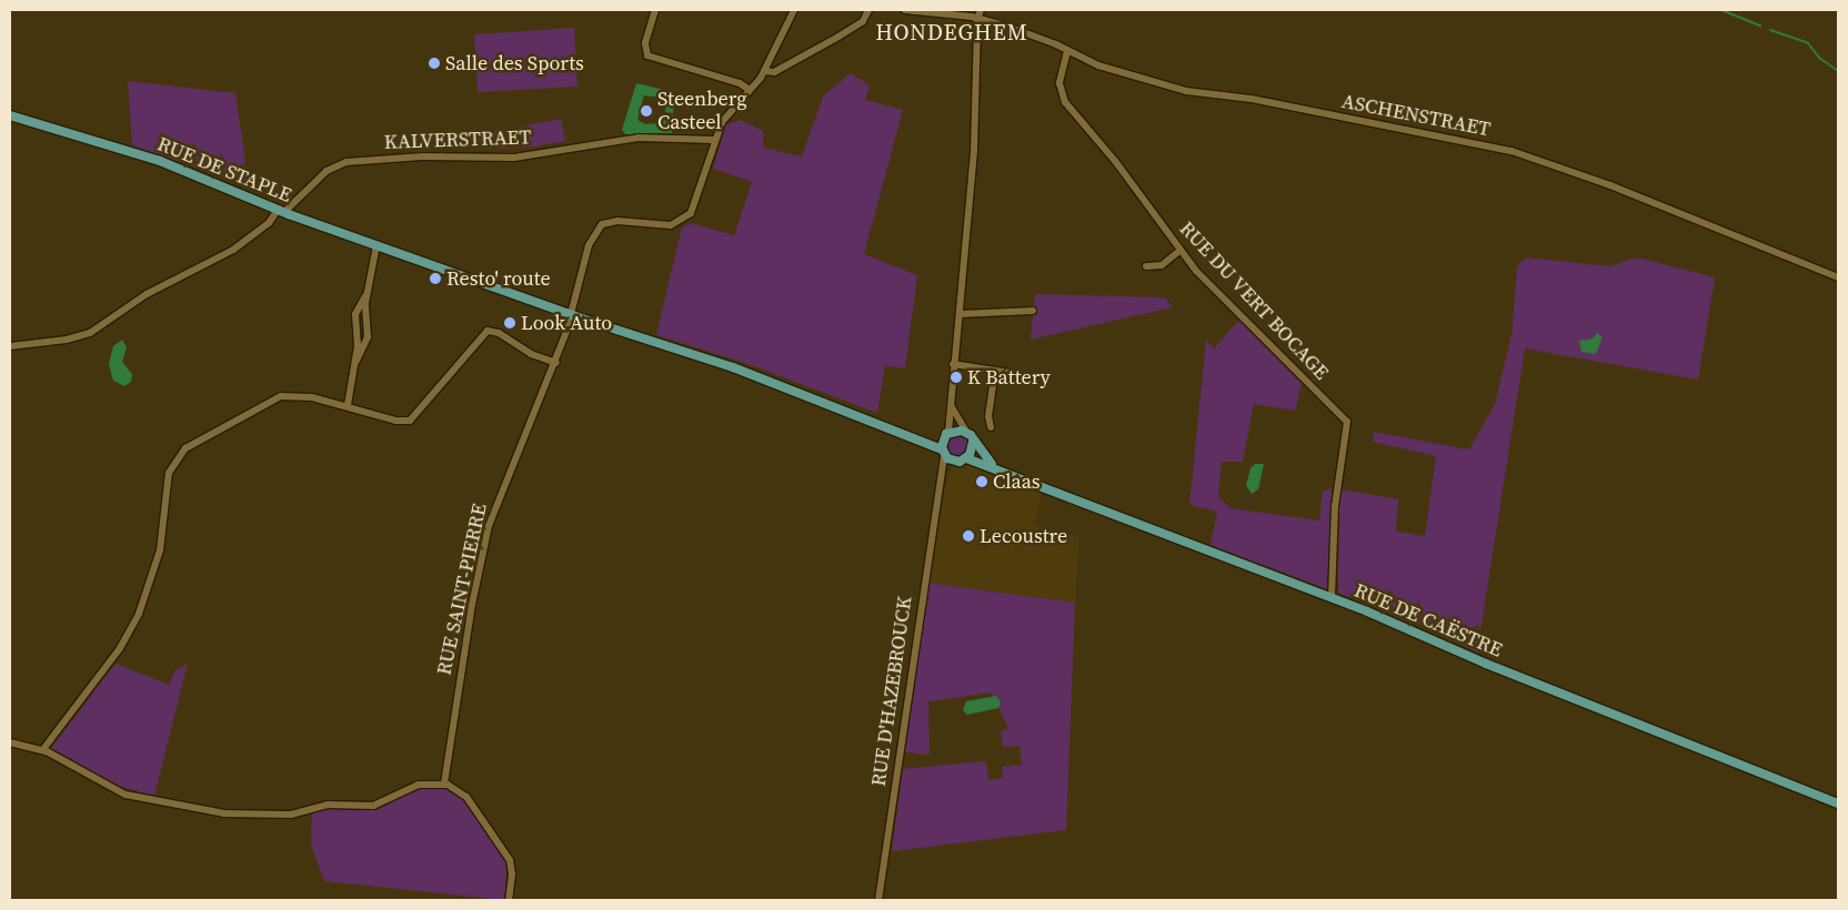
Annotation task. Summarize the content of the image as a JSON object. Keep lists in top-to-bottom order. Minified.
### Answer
{"streets":{"main road":["RUE DE STAPLE","RUE DE CAËSTRE"],"street":["ASCHENSTRAET","KALVERSTRAET","RUE DU VERT BOCAGE","RUE SAINT-PIERRE","RUE D'HAZEBROUCK"]},"crossings":[["ASCHENSTRAET","RUE DU VERT BOCAGE"],["KALVERSTRAET","RUE DE STAPLE"],["KALVERSTRAET","RUE SAINT-PIERRE"],["RUE DE STAPLE","RUE SAINT-PIERRE"],["RUE DE STAPLE","RUE DE CAËSTRE"],["RUE DE STAPLE","RUE D'HAZEBROUCK"],["RUE DU VERT BOCAGE","RUE DE CAËSTRE"],["RUE DE CAËSTRE","RUE D'HAZEBROUCK"]],"districts":["HONDEGHEM"],"places":["Salle des Sports","Steenberg Casteel","Resto' route","Look Auto","K Battery","Claas","Lecoustre"]}
